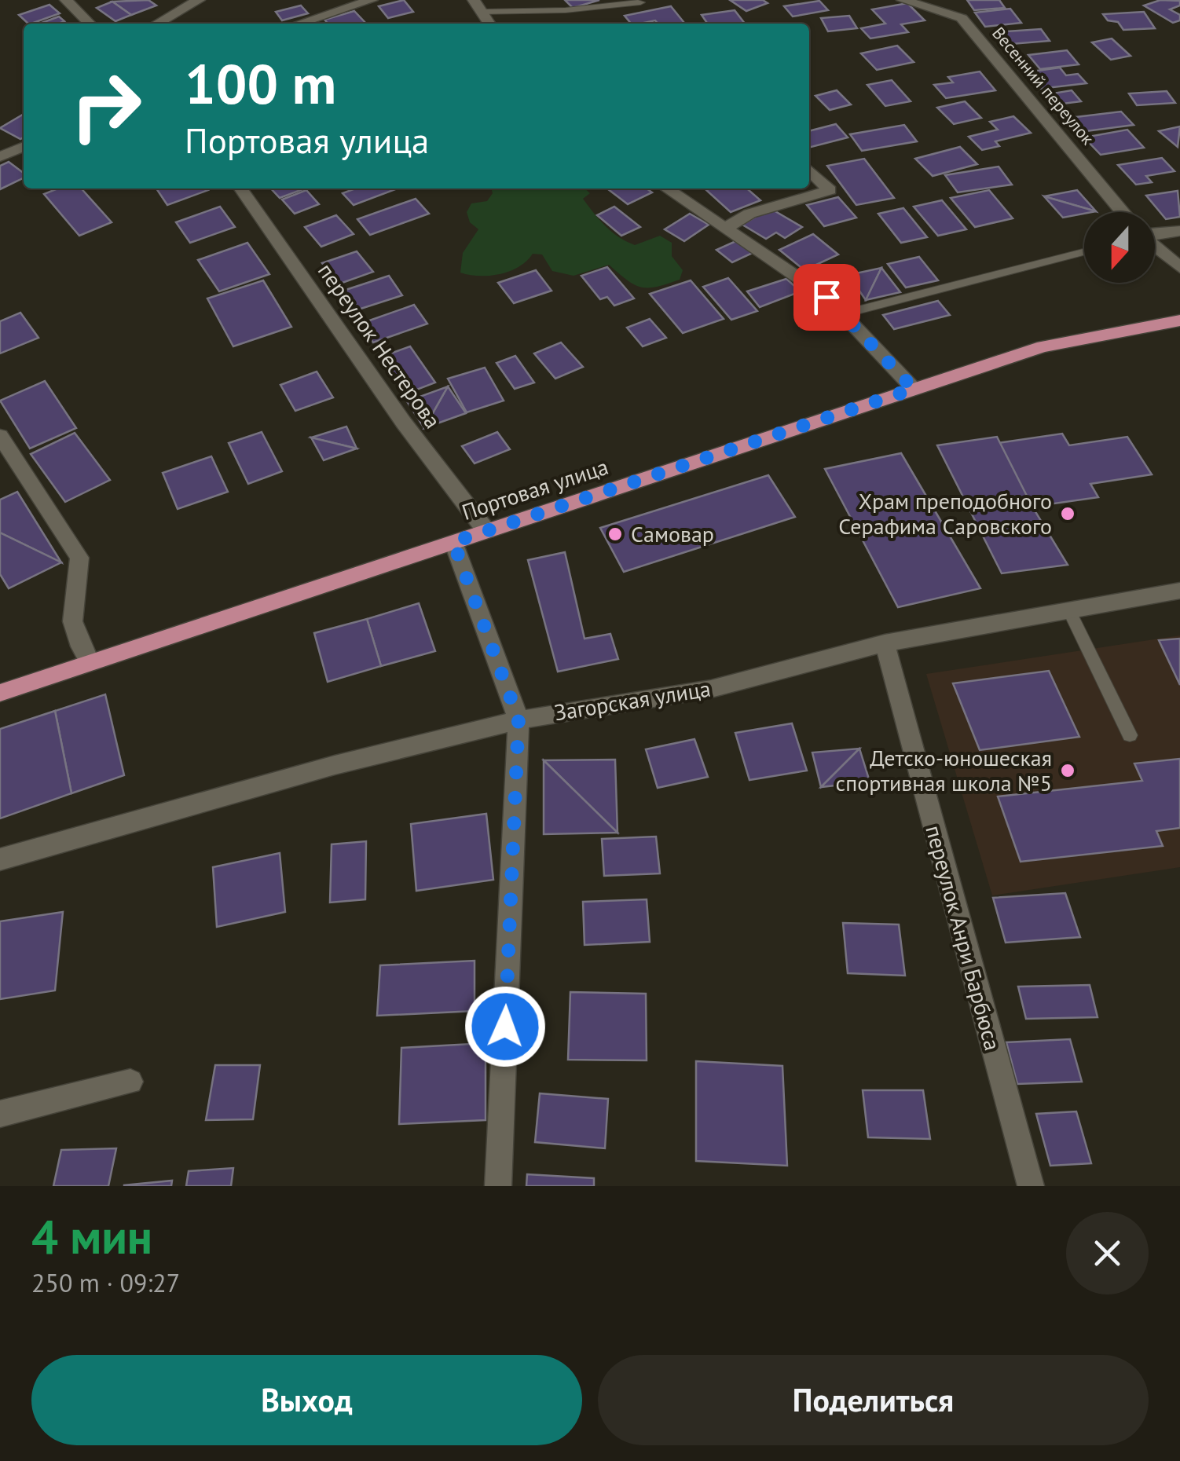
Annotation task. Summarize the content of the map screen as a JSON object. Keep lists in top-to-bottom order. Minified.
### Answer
{"streets":{"main road":["Портовая улица"],"street":["Весенний переулок","переулок Нестерова","Загорская улица","переулок Анри Барбюса"]},"crossings":[["переулок Нестерова","Портовая улица"],["Загорская улица","переулок Анри Барбюса"]],"places":["Храм преподобного Серафима Саровского","Самовар","Детско-юношеская спортивная школа №5"],"north":"bottom","page":{"turn":["100 m","Портовая улица"],"heading":["4 мин","250 m · 09:27"],"buttons":["Выход","Поделиться"]}}
